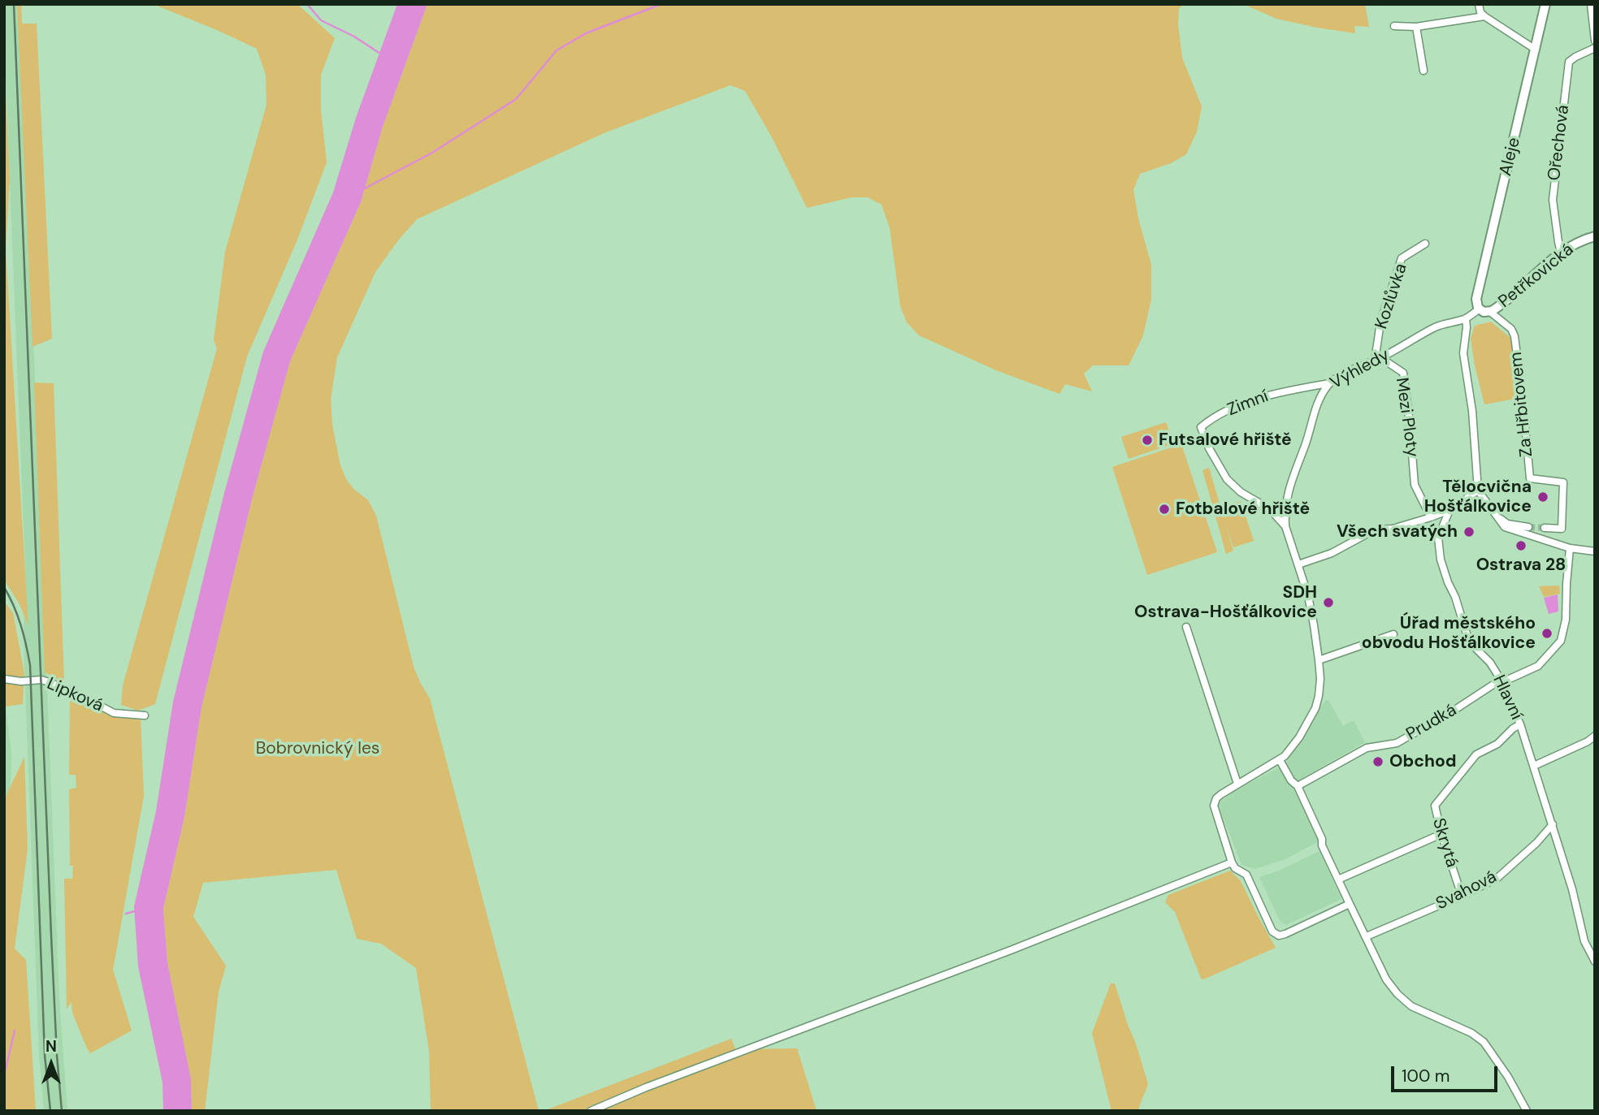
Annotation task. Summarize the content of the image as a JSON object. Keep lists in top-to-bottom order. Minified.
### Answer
{"streets":{"street":["Ořechová","Aleje","Petřkovická","Kozlůvka","Výhledy","Zimní","Za Hřbitovem","Mezi Ploty","Lipková","Hlavní","Prudká","Skrytá","Svahová"]},"crossings":[["Ořechová","Petřkovická"],["Aleje","Petřkovická"],["Aleje","Výhledy"],["Petřkovická","Výhledy"],["Petřkovická","Za Hřbitovem"],["Kozlůvka","Výhledy"],["Kozlůvka","Mezi Ploty"],["Výhledy","Zimní"],["Výhledy","Mezi Ploty"],["Hlavní","Prudká"],["Hlavní","Skrytá"],["Hlavní","Svahová"],["Skrytá","Svahová"]],"parks":["Bobrovnický les"],"places":["Futsalové hřiště","Tělocvična Hošťálkovice","Fotbalové hřiště","Všech svatých","Ostrava 28","SDH Ostrava-Hošťálkovice","Úřad městského obvodu Hošťálkovice","Obchod"],"scale_bar":"100 m","north":"top"}
